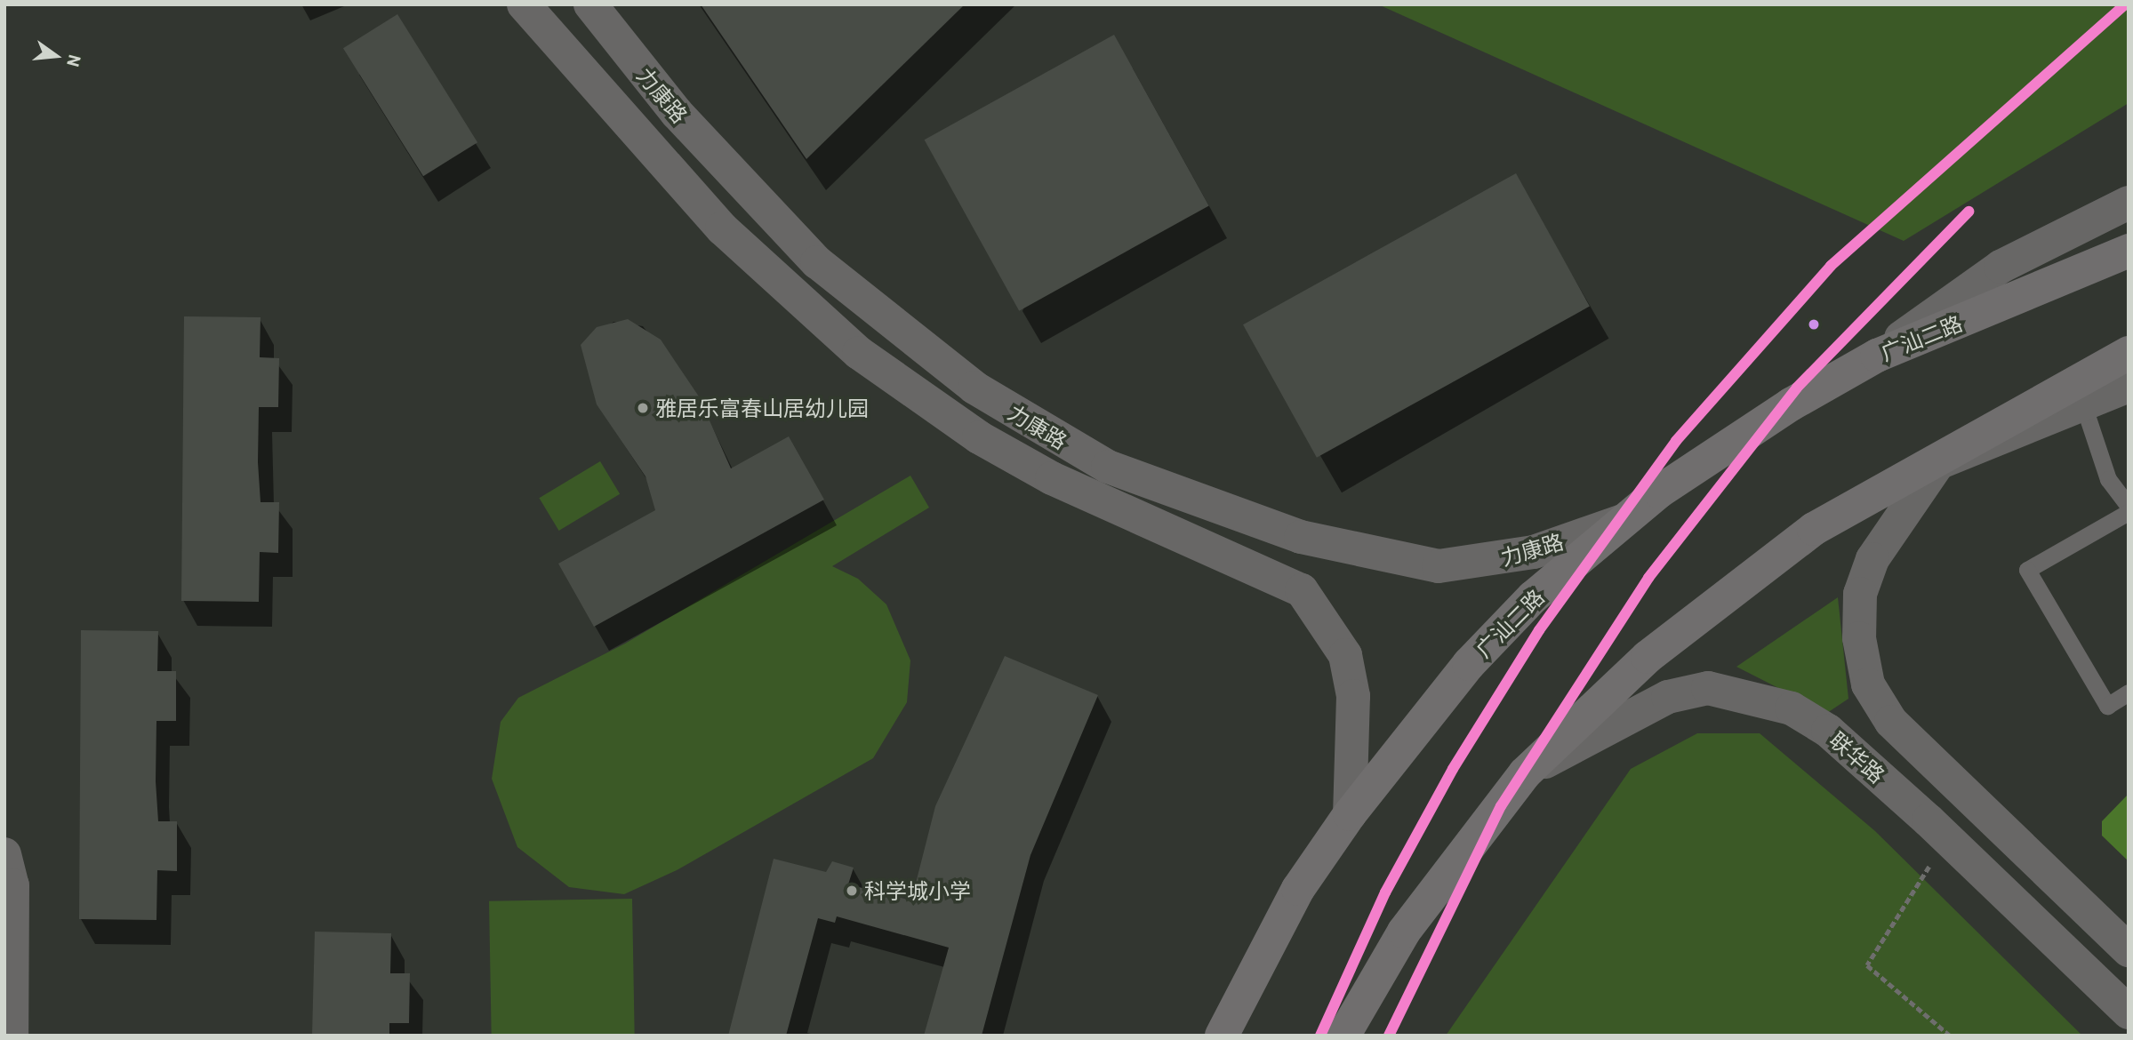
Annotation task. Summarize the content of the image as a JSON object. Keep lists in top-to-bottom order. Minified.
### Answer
{"streets":{"highway":["广汕二路"],"street":["力康路","联华路"]},"crossings":[["力康路","广汕二路"]],"places":["雅居乐富春山居幼儿园","科学城小学"],"north":"right"}
